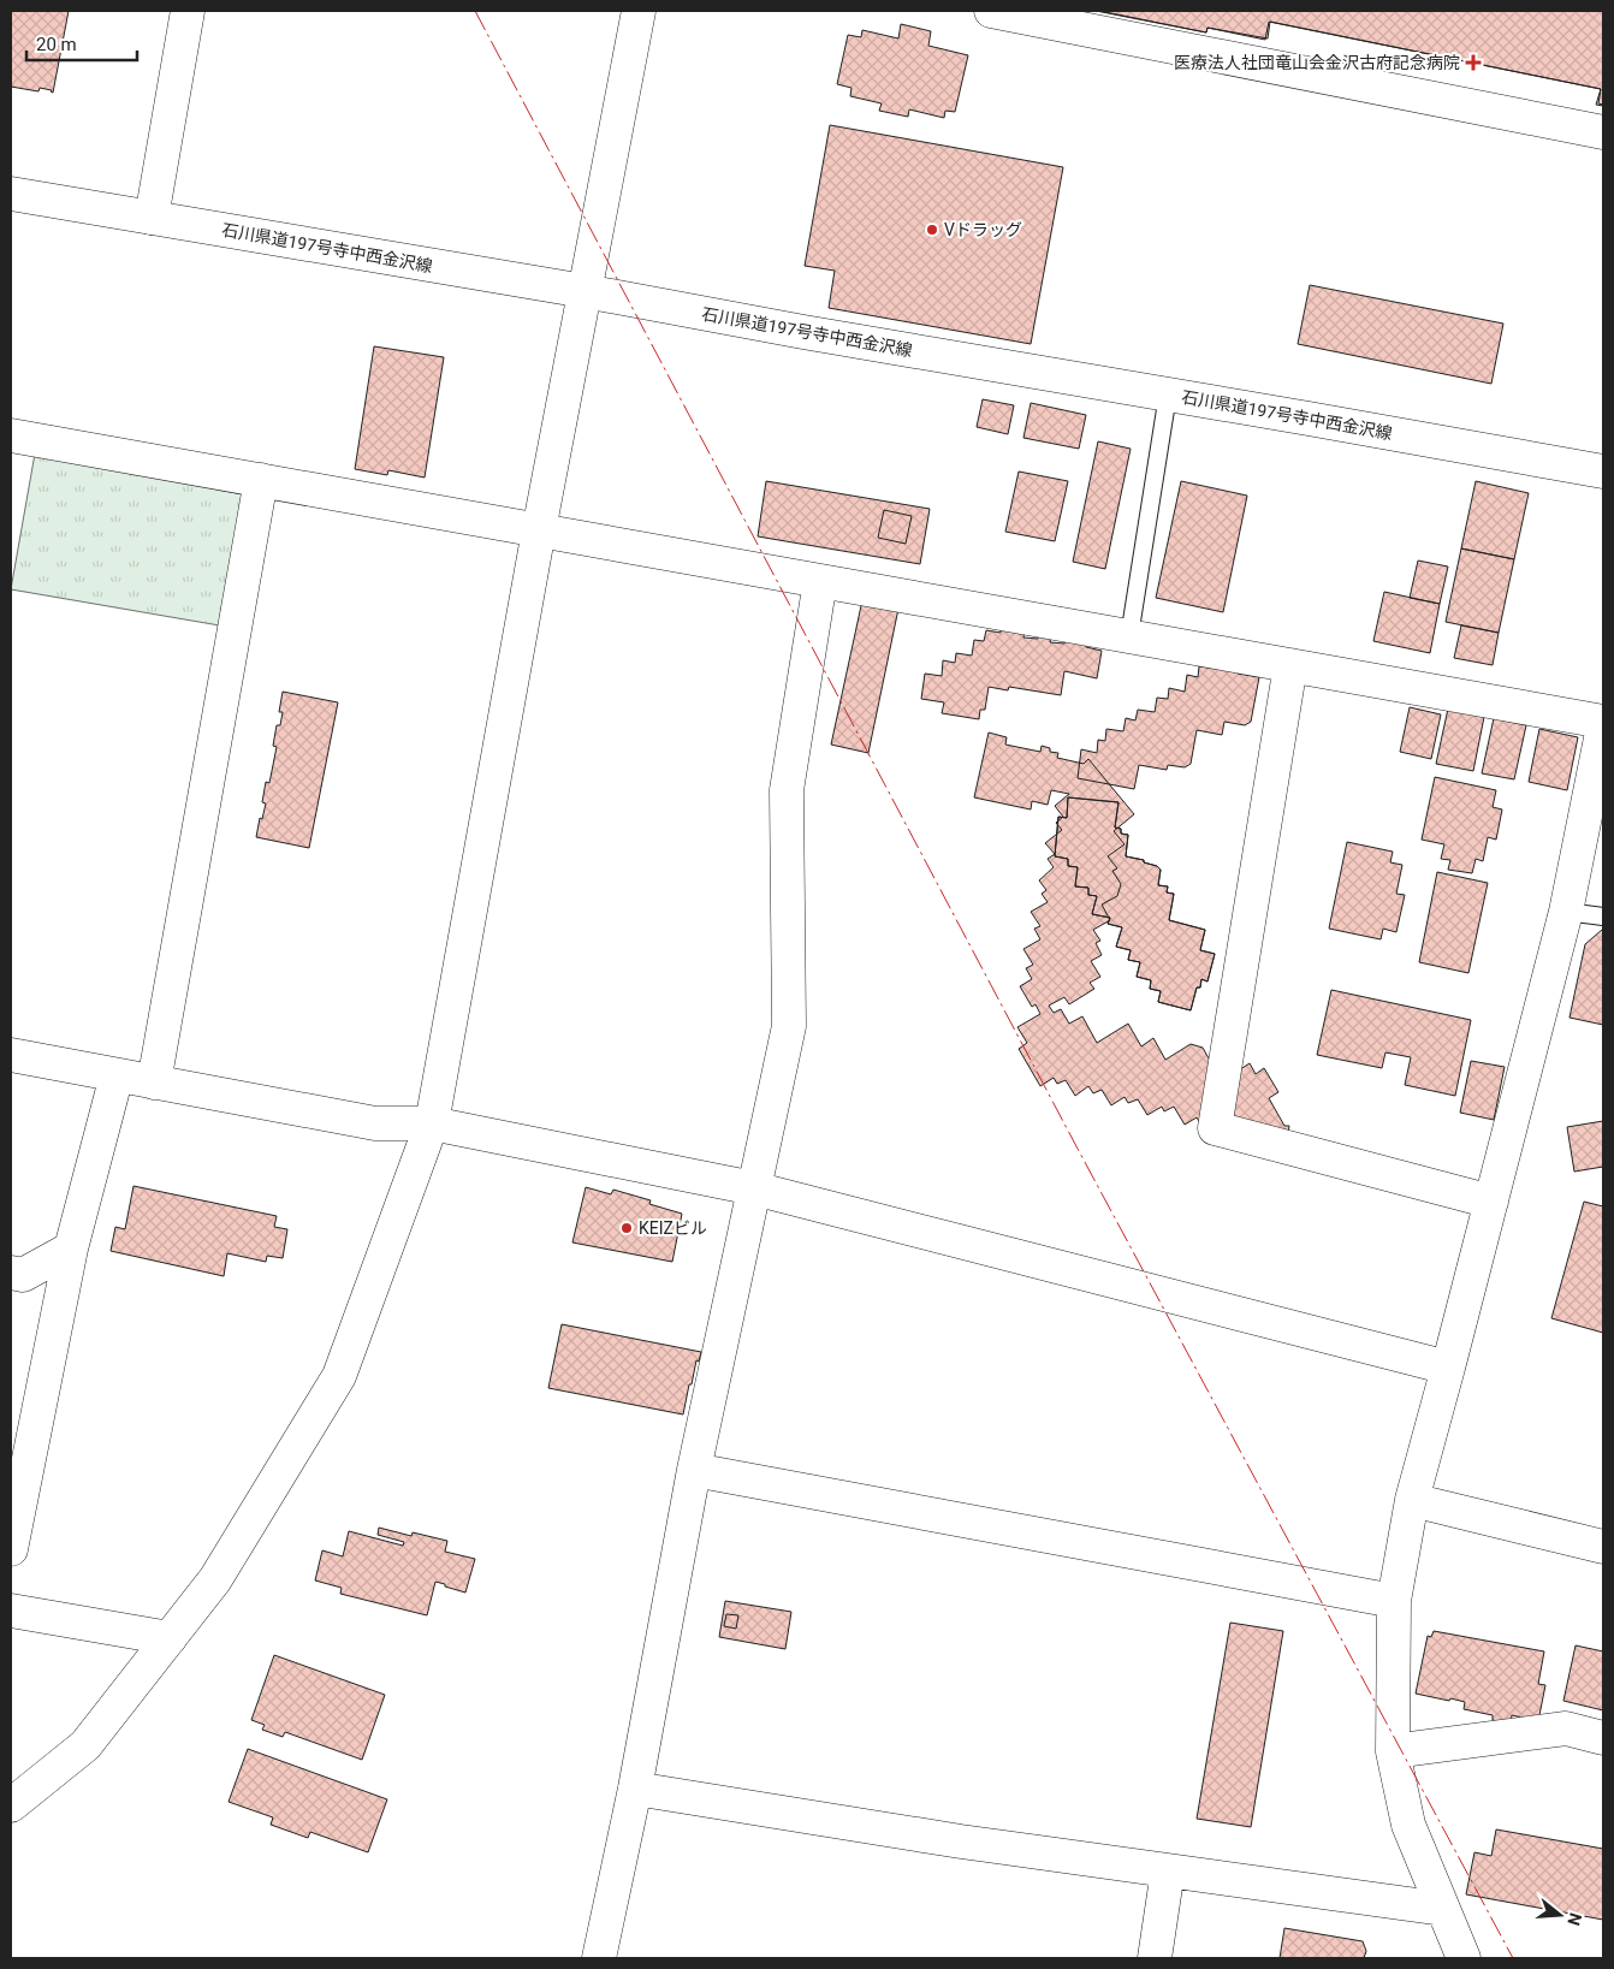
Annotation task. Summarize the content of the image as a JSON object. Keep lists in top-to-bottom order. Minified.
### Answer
{"streets":{"street":["石川県道197号寺中西金沢線"]},"places":{"health":["医療法人社団竜山会金沢古府記念病院"],"other":["Vドラッグ","KEIZビル"]},"scale_bar":"20 m","north":"right"}
